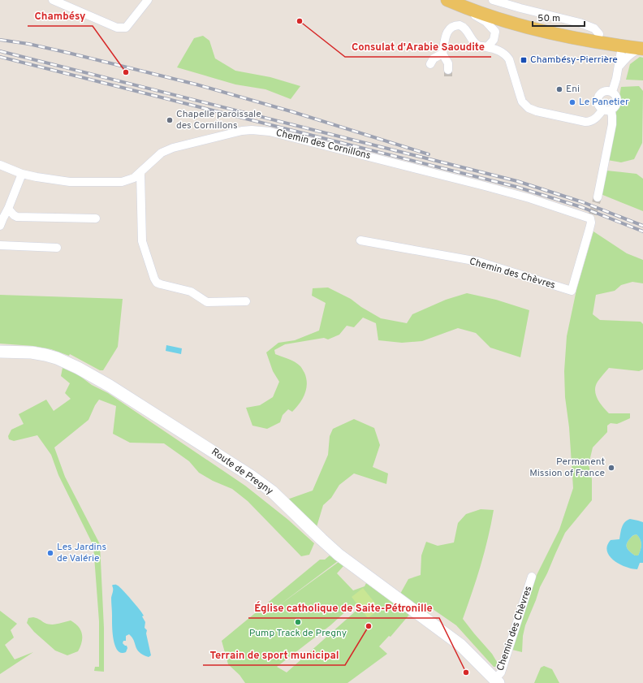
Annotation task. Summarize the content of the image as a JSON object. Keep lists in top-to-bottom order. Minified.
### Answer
{"streets":{"street":["Chemin des Cornillons","Chemin des Chèvres","Route de Pregny"]},"crossings":[["Chemin des Cornillons","Chemin des Chèvres"],["Chemin des Chèvres","Route de Pregny"]],"places":{"other":["Consulat d'Arabie Saoudite","Chambésy","Eni","Le Panetier","Chapelle paroissale des Cornillons","Permanent Mission of France","Les Jardins de Valérie","Pump Track de Pregny","Terrain de sport municipal","Église catholique de Saite-Pétronille"],"transit":["Chambésy-Pierrière"]},"scale_bar":"50 m"}
